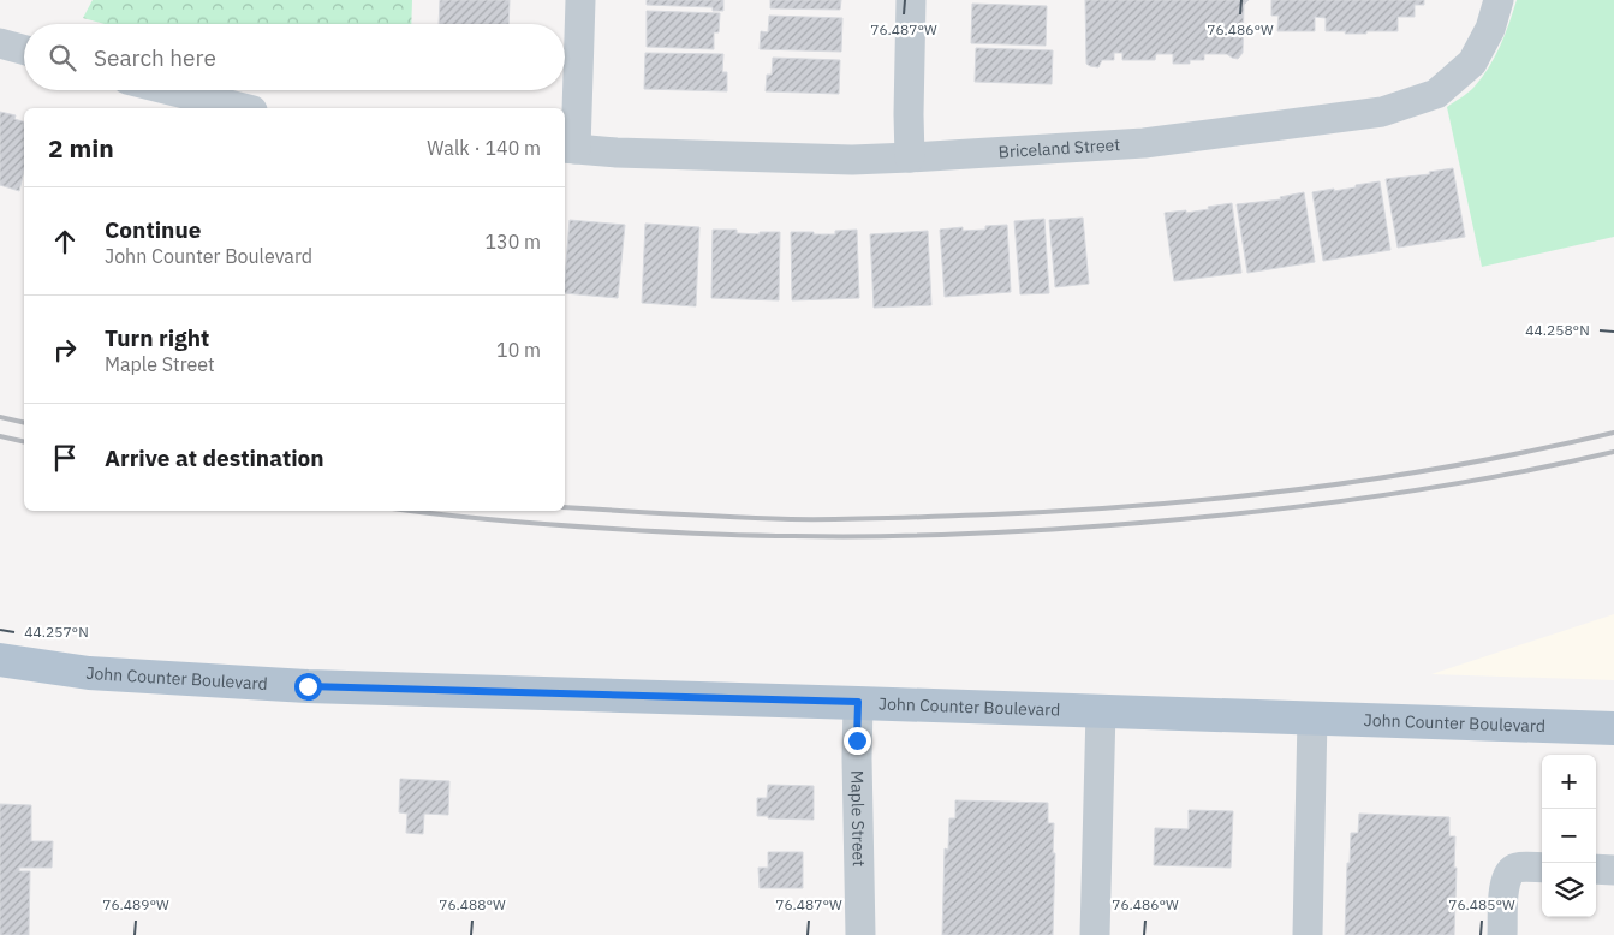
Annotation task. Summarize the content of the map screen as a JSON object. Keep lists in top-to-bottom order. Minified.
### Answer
{"streets":{"main road":["John Counter Boulevard"],"street":["Briceland Street","Maple Street"]},"crossings":[["John Counter Boulevard","Maple Street"]],"page":{"search":"Search here","heading":["2 min","Walk · 140 m"],"list":[["Continue","John Counter Boulevard","130 m"],["Turn right","Maple Street","10 m"],"Arrive at destination"],"map_buttons":["+","−"]},"coordinates":["76.487°W","76.486°W","44.258°N","44.257°N","76.489°W","76.488°W","76.485°W"]}
